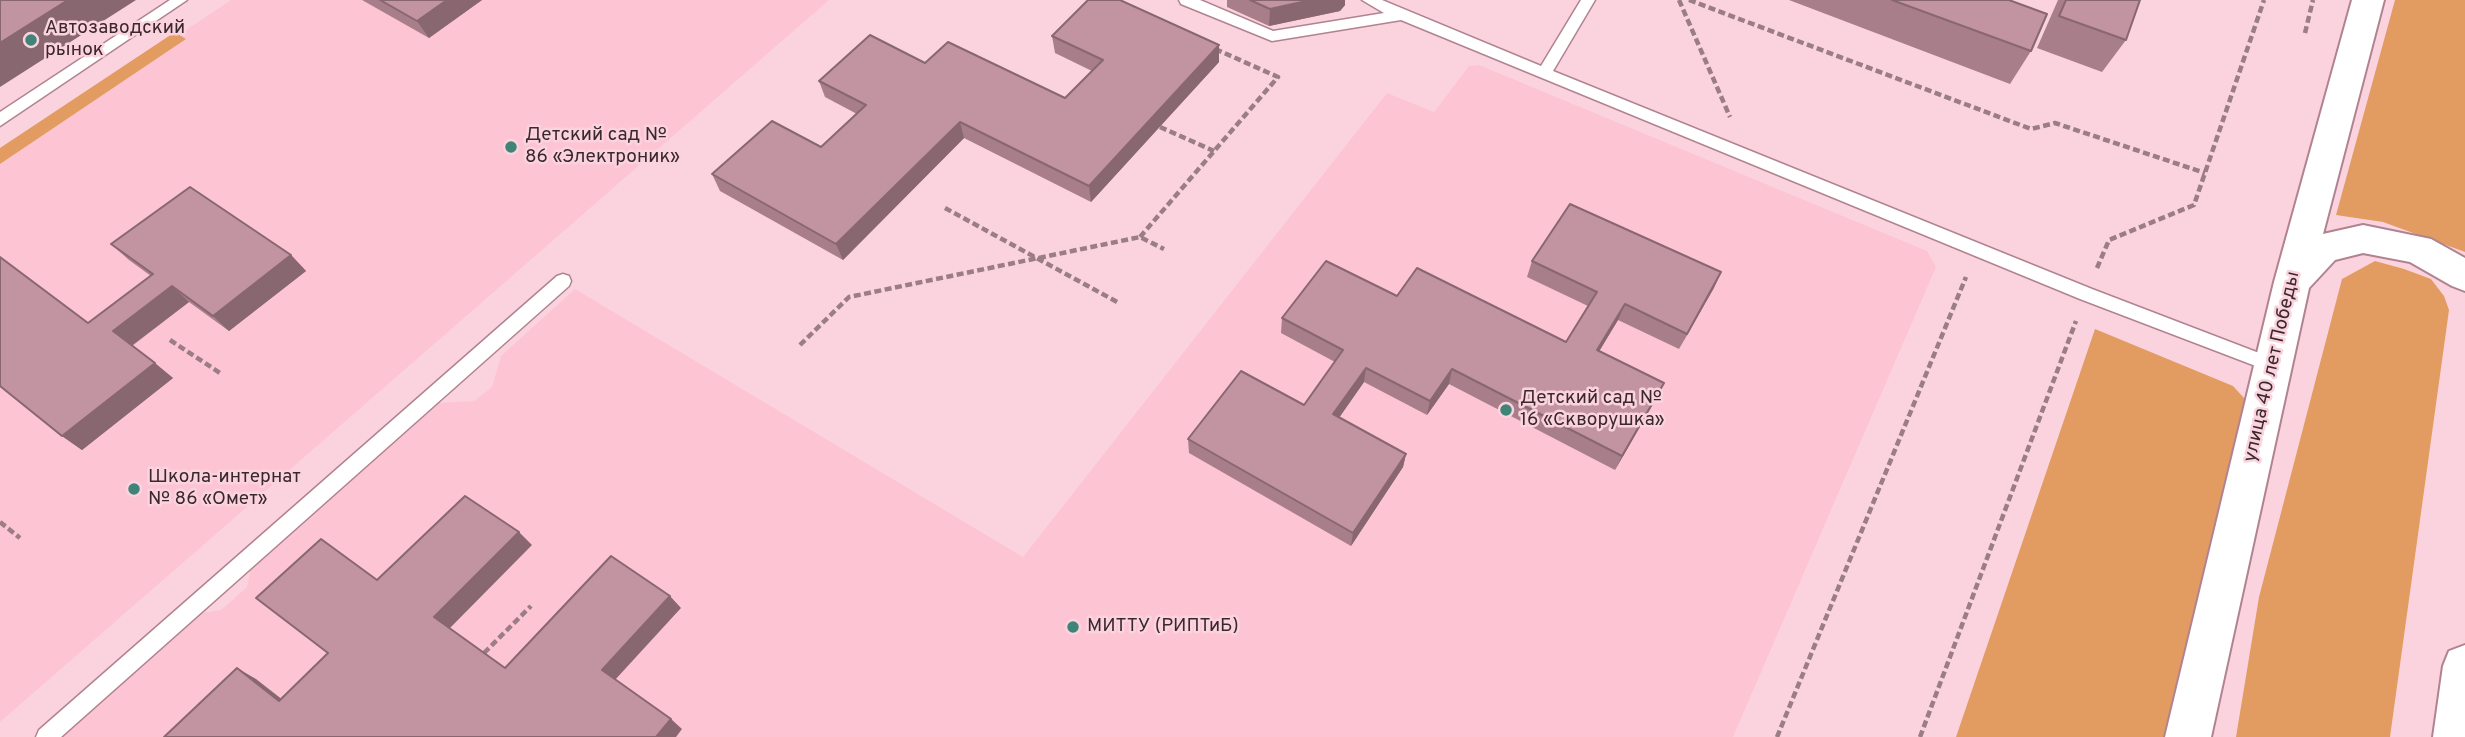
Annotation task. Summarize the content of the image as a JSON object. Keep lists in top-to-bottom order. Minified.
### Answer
{"streets":{"street":["улица 40 лет Победы"]},"places":["Автозаводский рынок","Детский сад № 86 «Электроник»","Детский сад № 16 «Скворушка»","Школа-интернат № 86 «Омет»","МИТТУ (РИПТиБ)"]}
